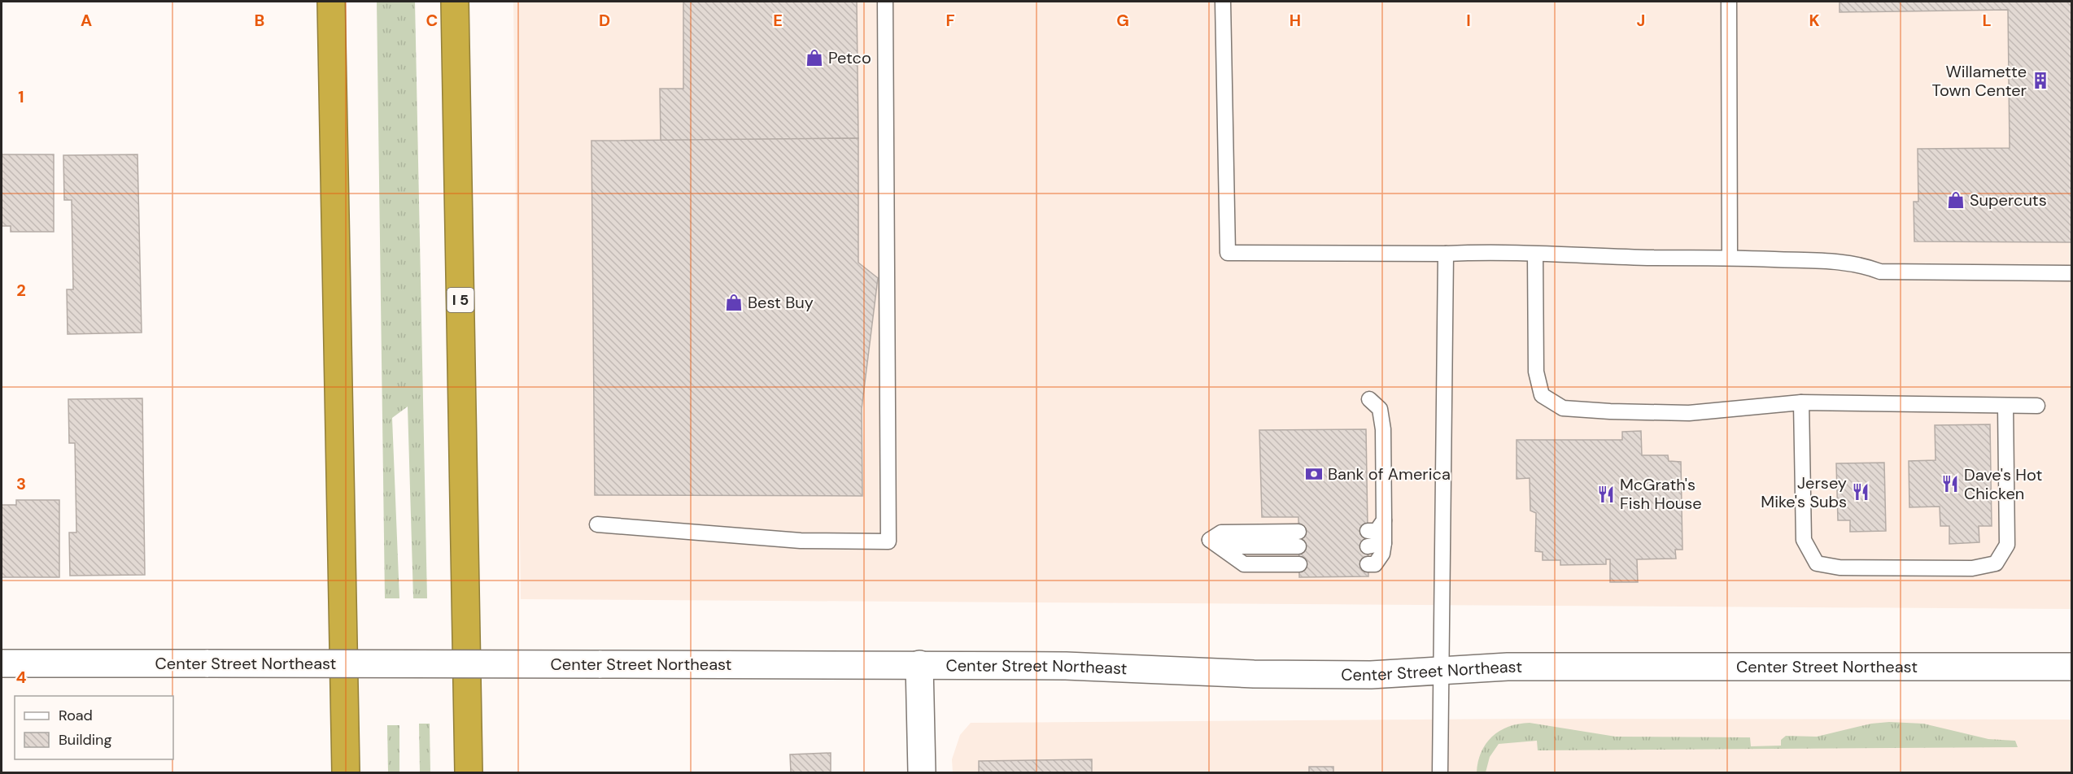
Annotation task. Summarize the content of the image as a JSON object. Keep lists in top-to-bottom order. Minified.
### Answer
{"streets":{"highway":["I 5"],"main road":["Center Street Northeast"]},"places":{"shop":["Petco","Supercuts","Best Buy"],"building":["Willamette Town Center"],"bank":["Bank of America"],"restaurant":["Dave's Hot Chicken","Jersey Mike's Subs","McGrath's Fish House"]},"legend":["Road","Building"],"grid":{"columns":["A","B","C","D","E","F","G","H","I","J","K","L"],"rows":["1","2","3","4"]}}
